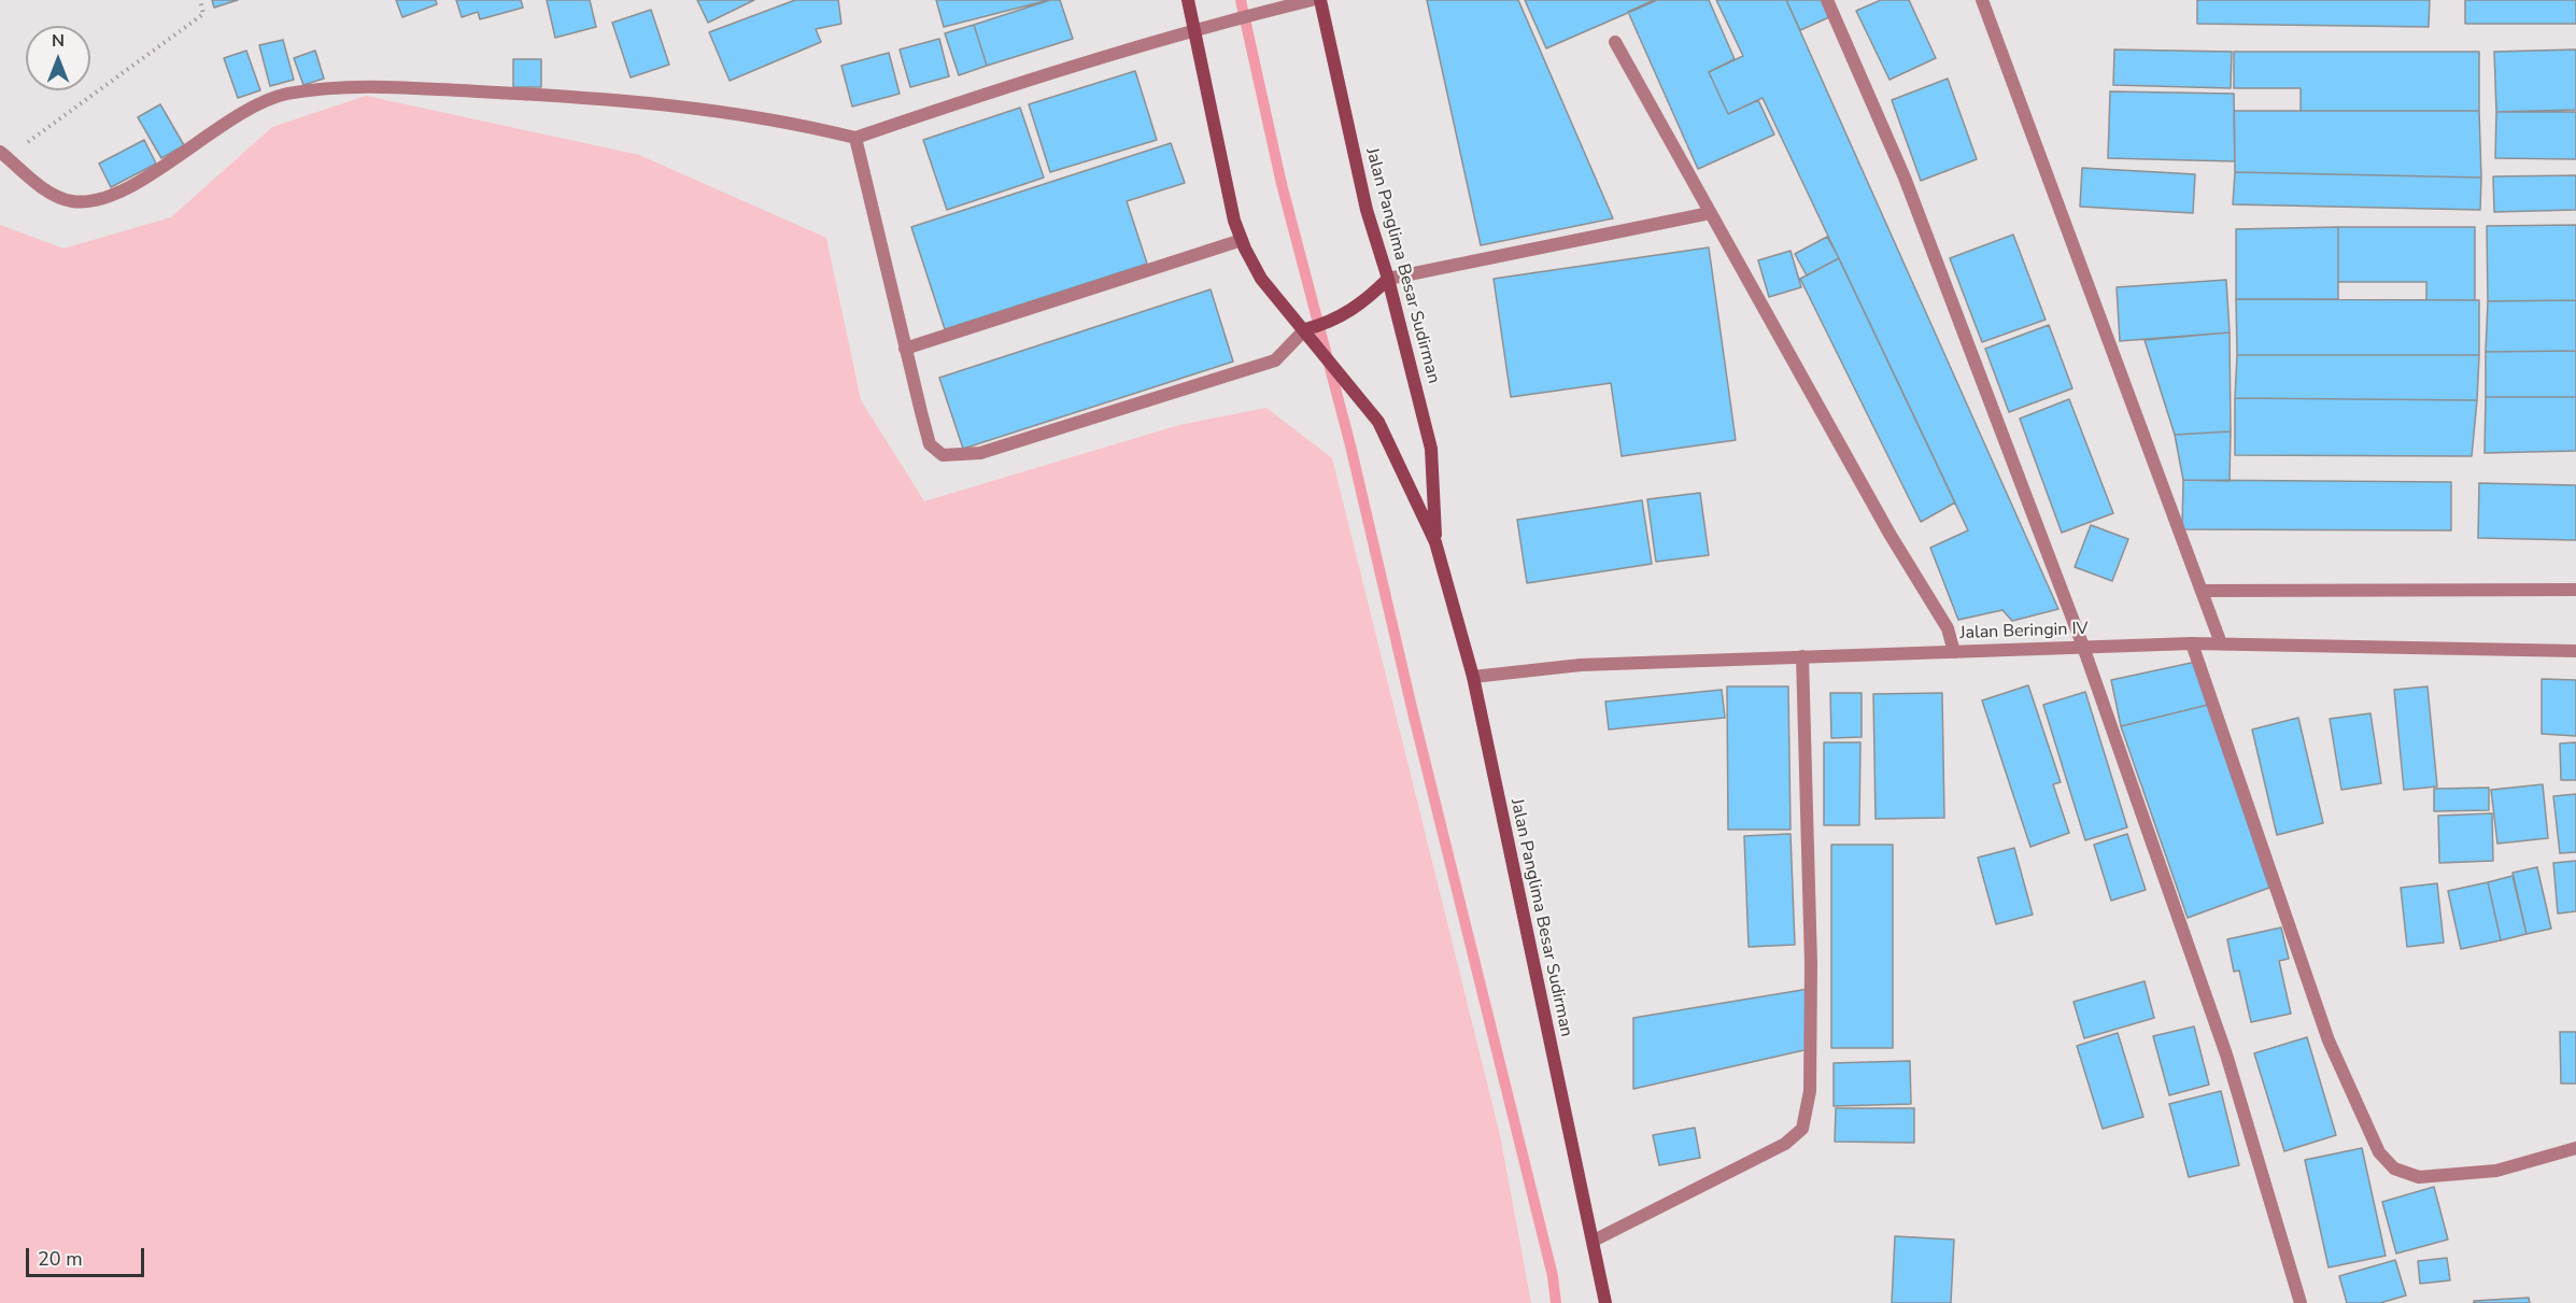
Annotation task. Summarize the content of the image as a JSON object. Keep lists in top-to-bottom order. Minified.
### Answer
{"streets":{"main road":["Jalan Panglima Besar Sudirman"],"street":["Jalan Beringin IV"]},"crossings":[["Jalan Panglima Besar Sudirman","Jalan Beringin IV"]],"scale_bar":"20 m","north":"top"}
